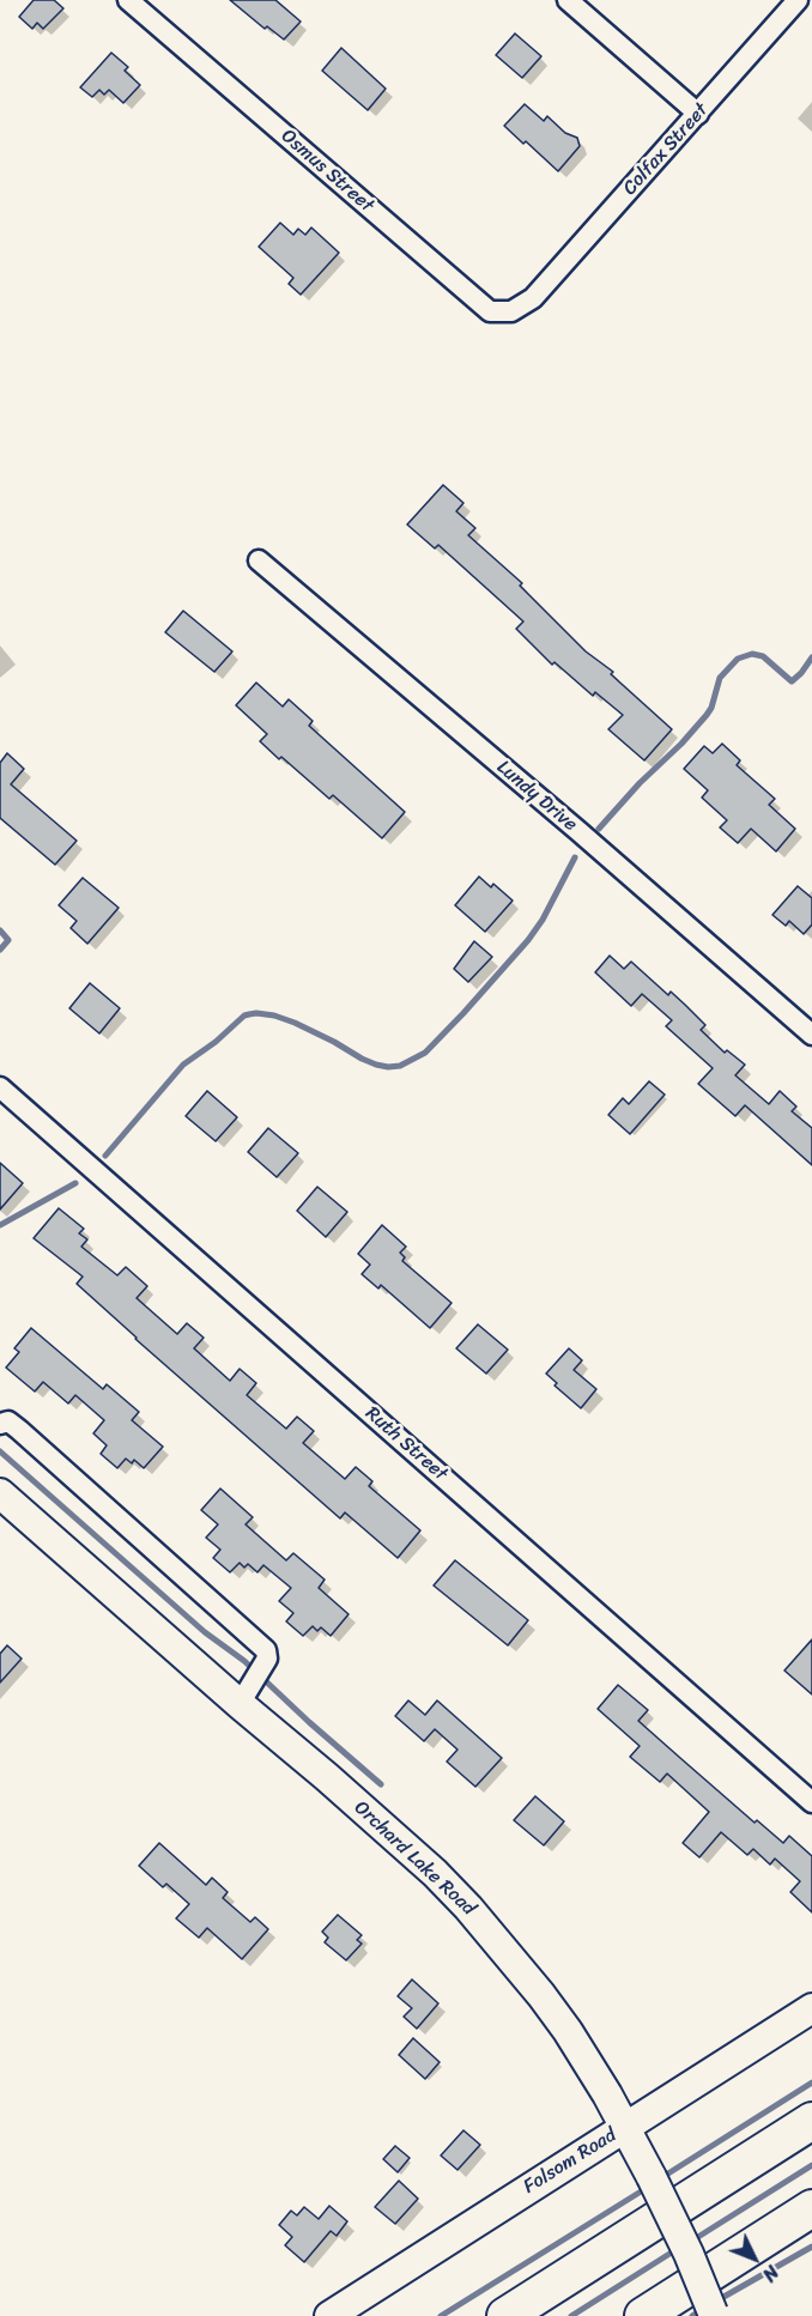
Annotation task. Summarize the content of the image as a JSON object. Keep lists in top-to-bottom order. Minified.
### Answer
{"streets":{"main road":["Orchard Lake Road","Folsom Road"],"street":["Colfax Street","Osmus Street","Lundy Drive","Ruth Street"]},"crossings":[["Colfax Street","Osmus Street"],["Orchard Lake Road","Folsom Road"]],"north":"bottom right"}
